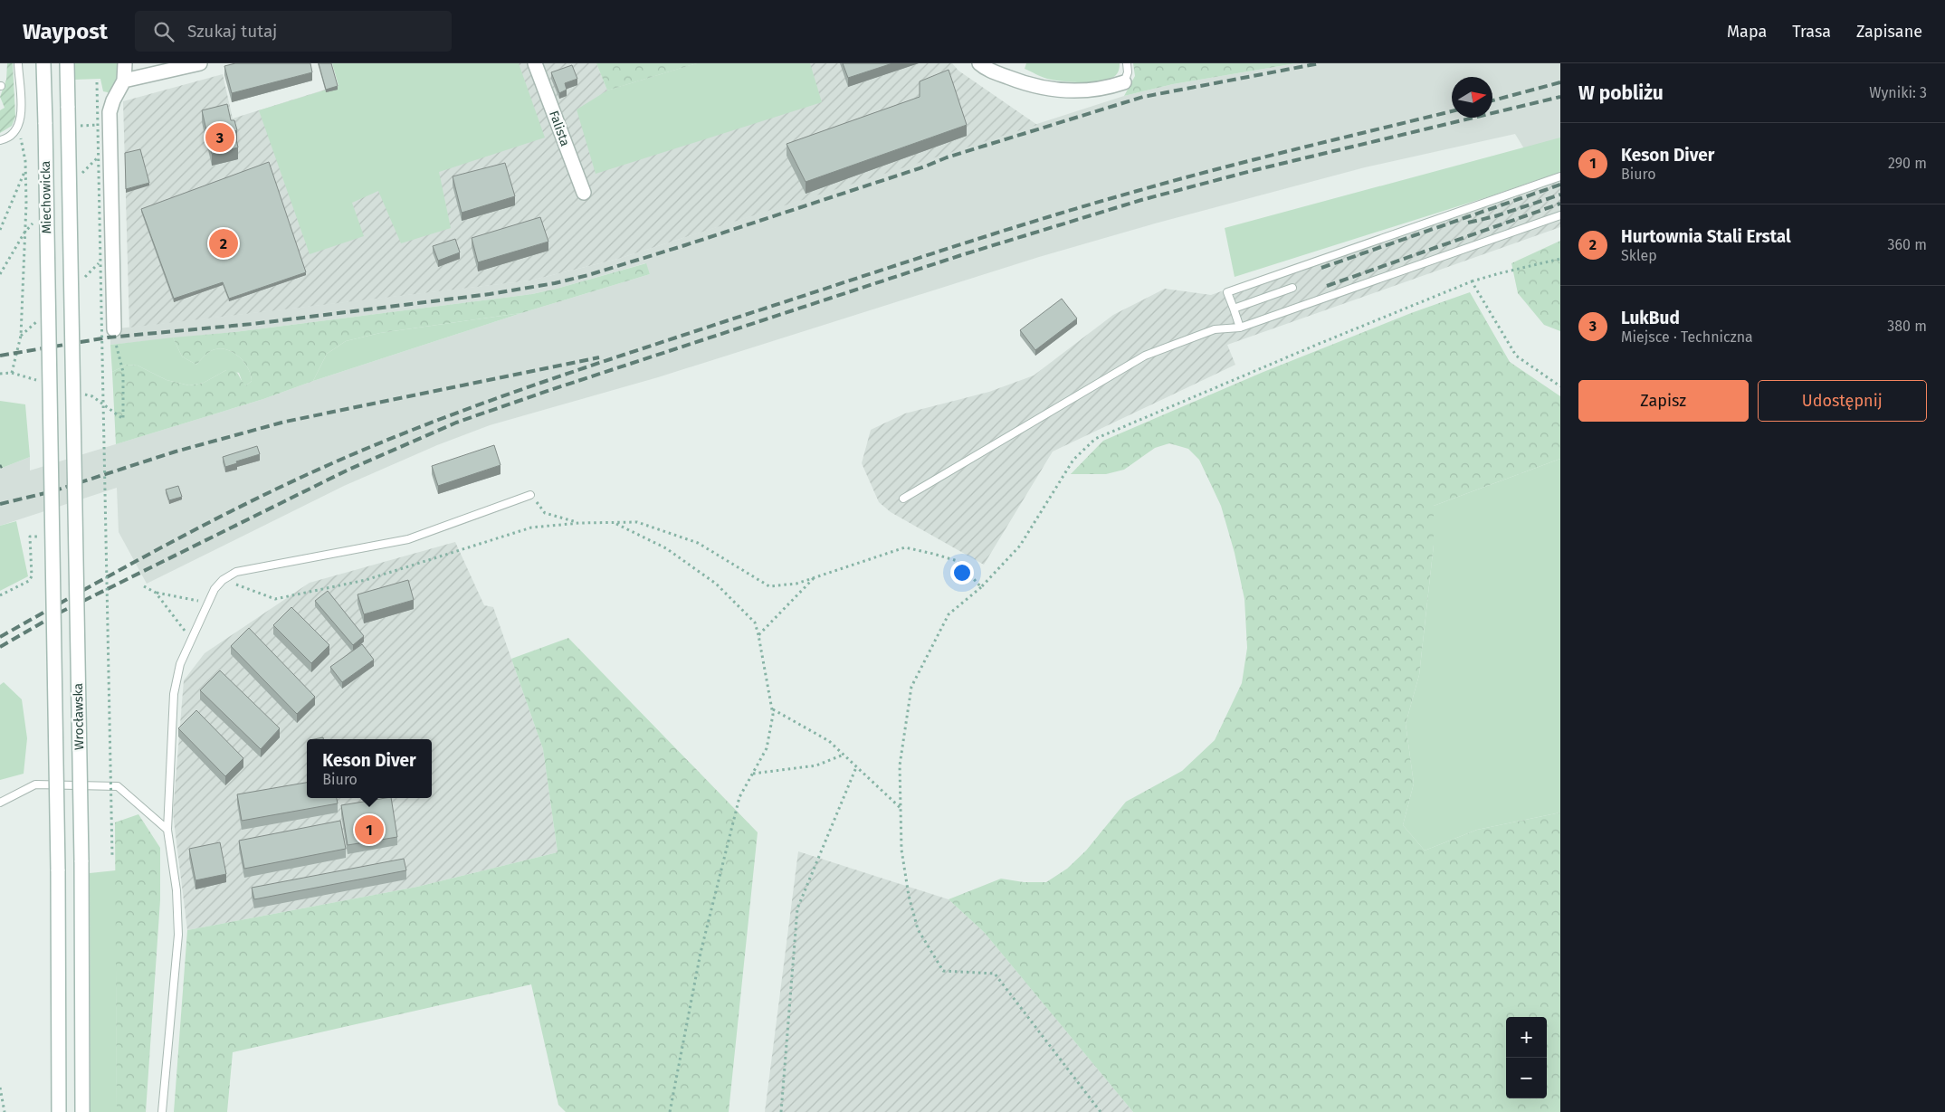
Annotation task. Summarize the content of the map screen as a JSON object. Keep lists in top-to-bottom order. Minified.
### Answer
{"streets":{"main road":["Falista","Miechowicka","Wrocławska"]},"crossings":[["Miechowicka","Wrocławska"]],"north":"right","page":{"header":"Waypost","search":"Szukaj tutaj","nav":["Mapa","Trasa","Zapisane"],"heading":["W pobliżu","Wyniki: 3"],"pins":["3","2","1"],"list":[{"mark":"1","name":"Keson Diver","note":"Biuro","value":"290 m"},{"mark":"2","name":"Hurtownia Stali Erstal","note":"Sklep","value":"360 m"},{"mark":"3","name":"LukBud","note":"Miejsce · Techniczna","value":"380 m"}],"buttons":["Zapisz","Udostępnij"],"popup":["Keson Diver","Biuro"],"map_buttons":["+","−"]}}
